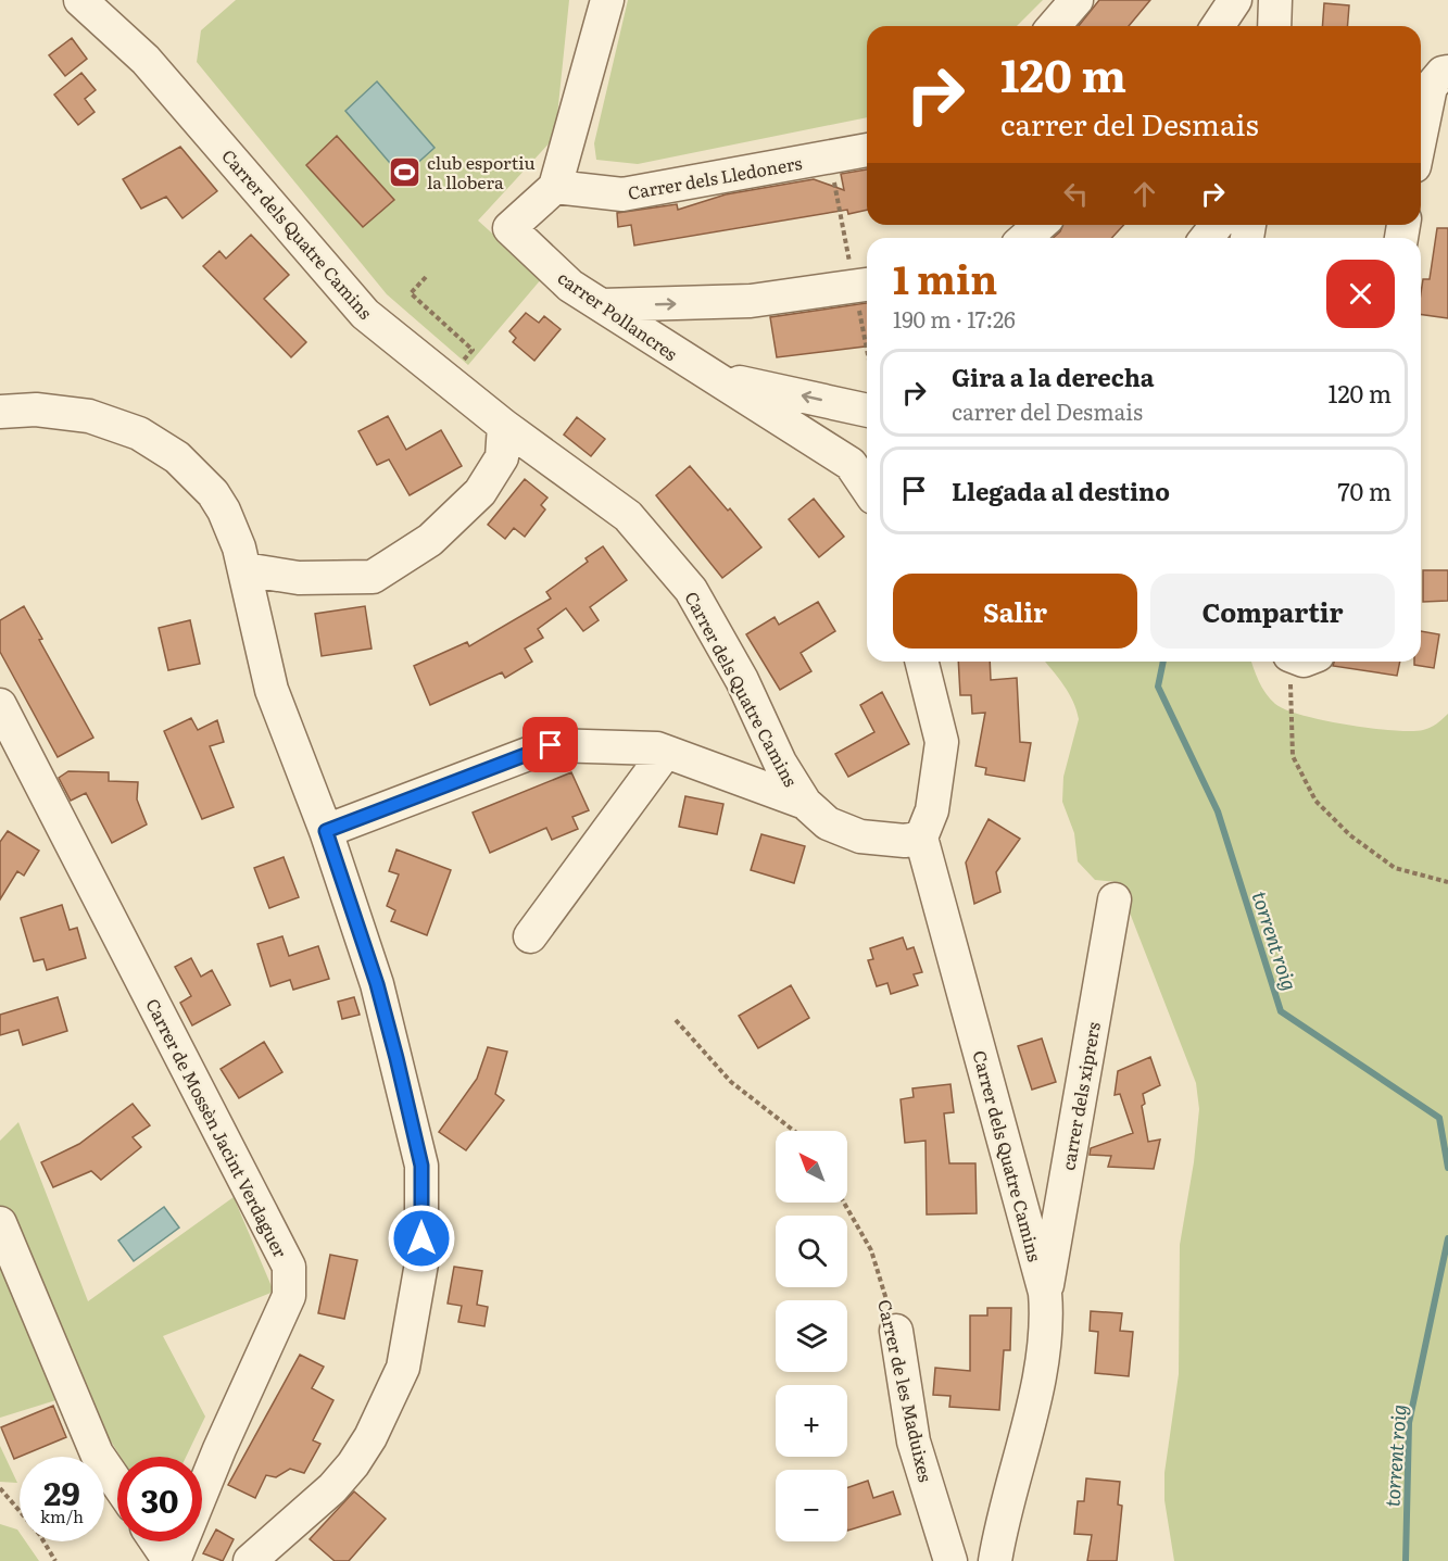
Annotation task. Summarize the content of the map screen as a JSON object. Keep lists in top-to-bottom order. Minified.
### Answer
{"streets":{"street":["Carrer dels Lledoners","Carrer dels Quatre Camins","carrer Pollancres","carrer dels xiprers","Carrer de Mossèn Jacint Verdaguer","Carrer de les Maduixes"]},"crossings":[["Carrer dels Lledoners","carrer Pollancres"],["Carrer dels Quatre Camins","carrer dels xiprers"]],"water":["torrent roig"],"places":{"sports":["club esportiu la llobera"]},"north":"top left","page":{"turn":["120 m","carrer del Desmais"],"heading":["1 min","190 m · 17:26"],"list":[{"name":"Gira a la derecha","note":"carrer del Desmais","value":"120 m"},{"name":"Llegada al destino","value":"70 m"}],"buttons":["Salir","Compartir"],"map_buttons":["+","−"],"speed":"29 km/h","limit":"30"}}
